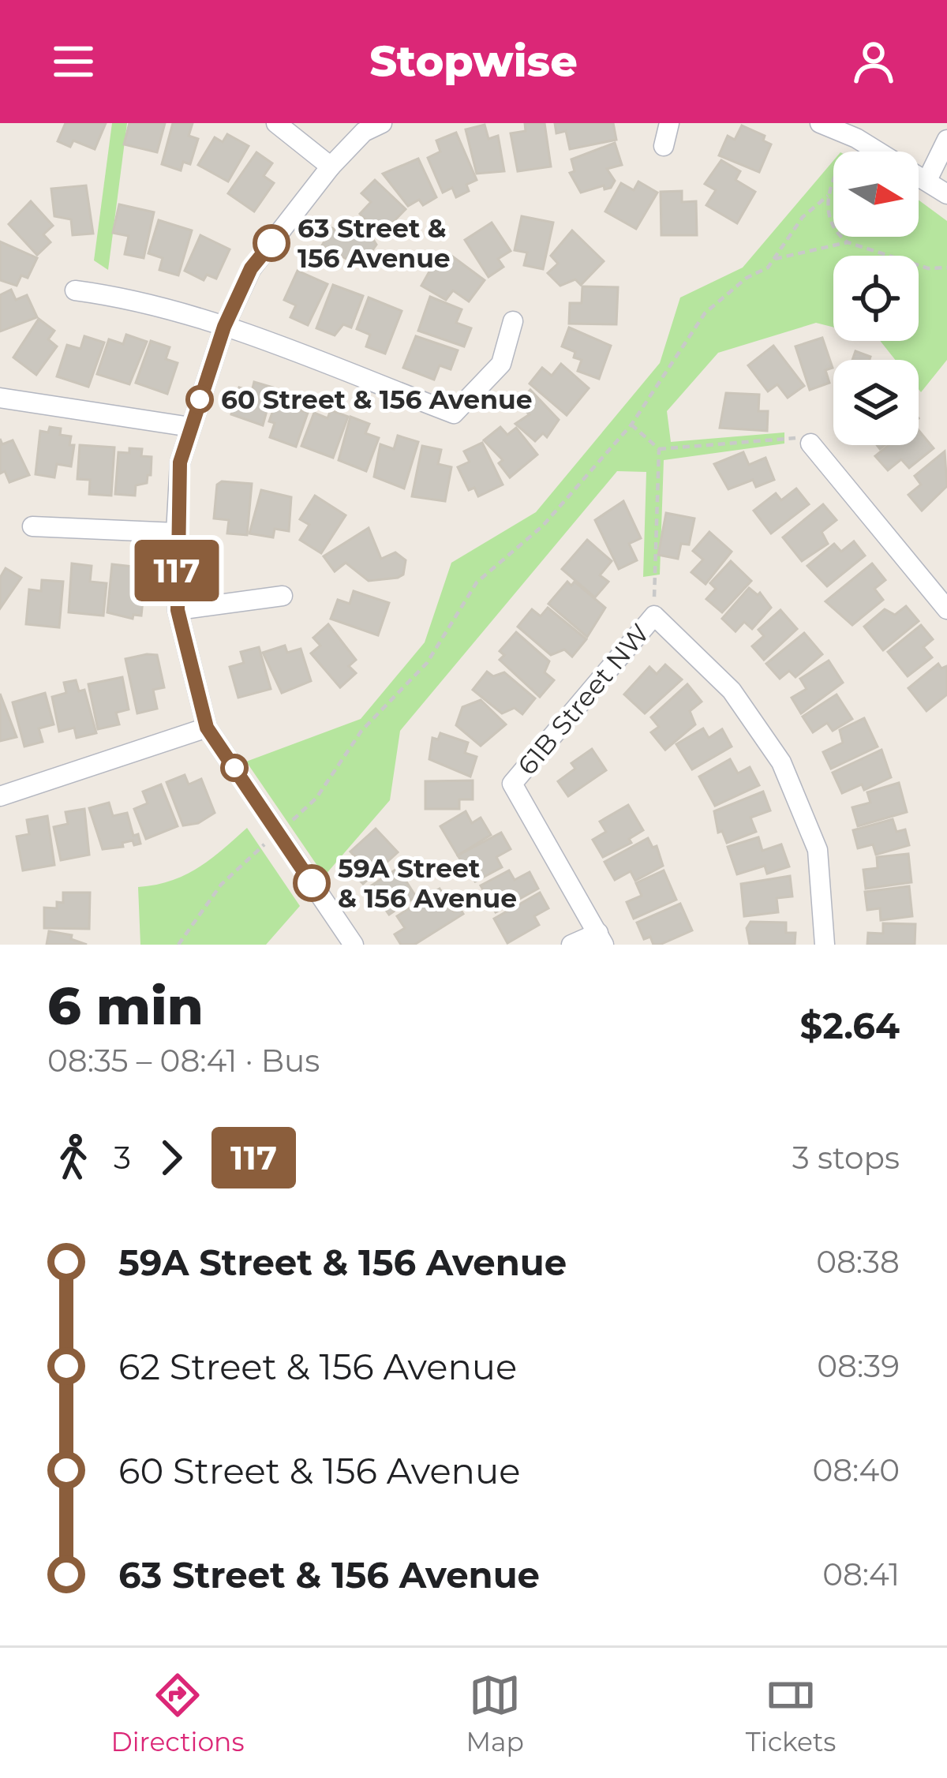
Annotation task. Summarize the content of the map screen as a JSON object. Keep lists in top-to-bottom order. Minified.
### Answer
{"streets":{"street":["61B Street NW"]},"places":["63 Street & 156 Avenue","60 Street & 156 Avenue","59A Street & 156 Avenue"],"lines":["bus line 117"],"north":"right","page":{"header":"Stopwise","on_map":"117","heading":["6 min","08:35 – 08:41 · Bus","$2.64"],"legs":["3","117","3 stops"],"list":[{"name":"59A Street & 156 Avenue","value":"08:38"},{"name":"62 Street & 156 Avenue","value":"08:39"},{"name":"60 Street & 156 Avenue","value":"08:40"},{"name":"63 Street & 156 Avenue","value":"08:41"}],"tabs":["Directions","Map","Tickets"]}}
